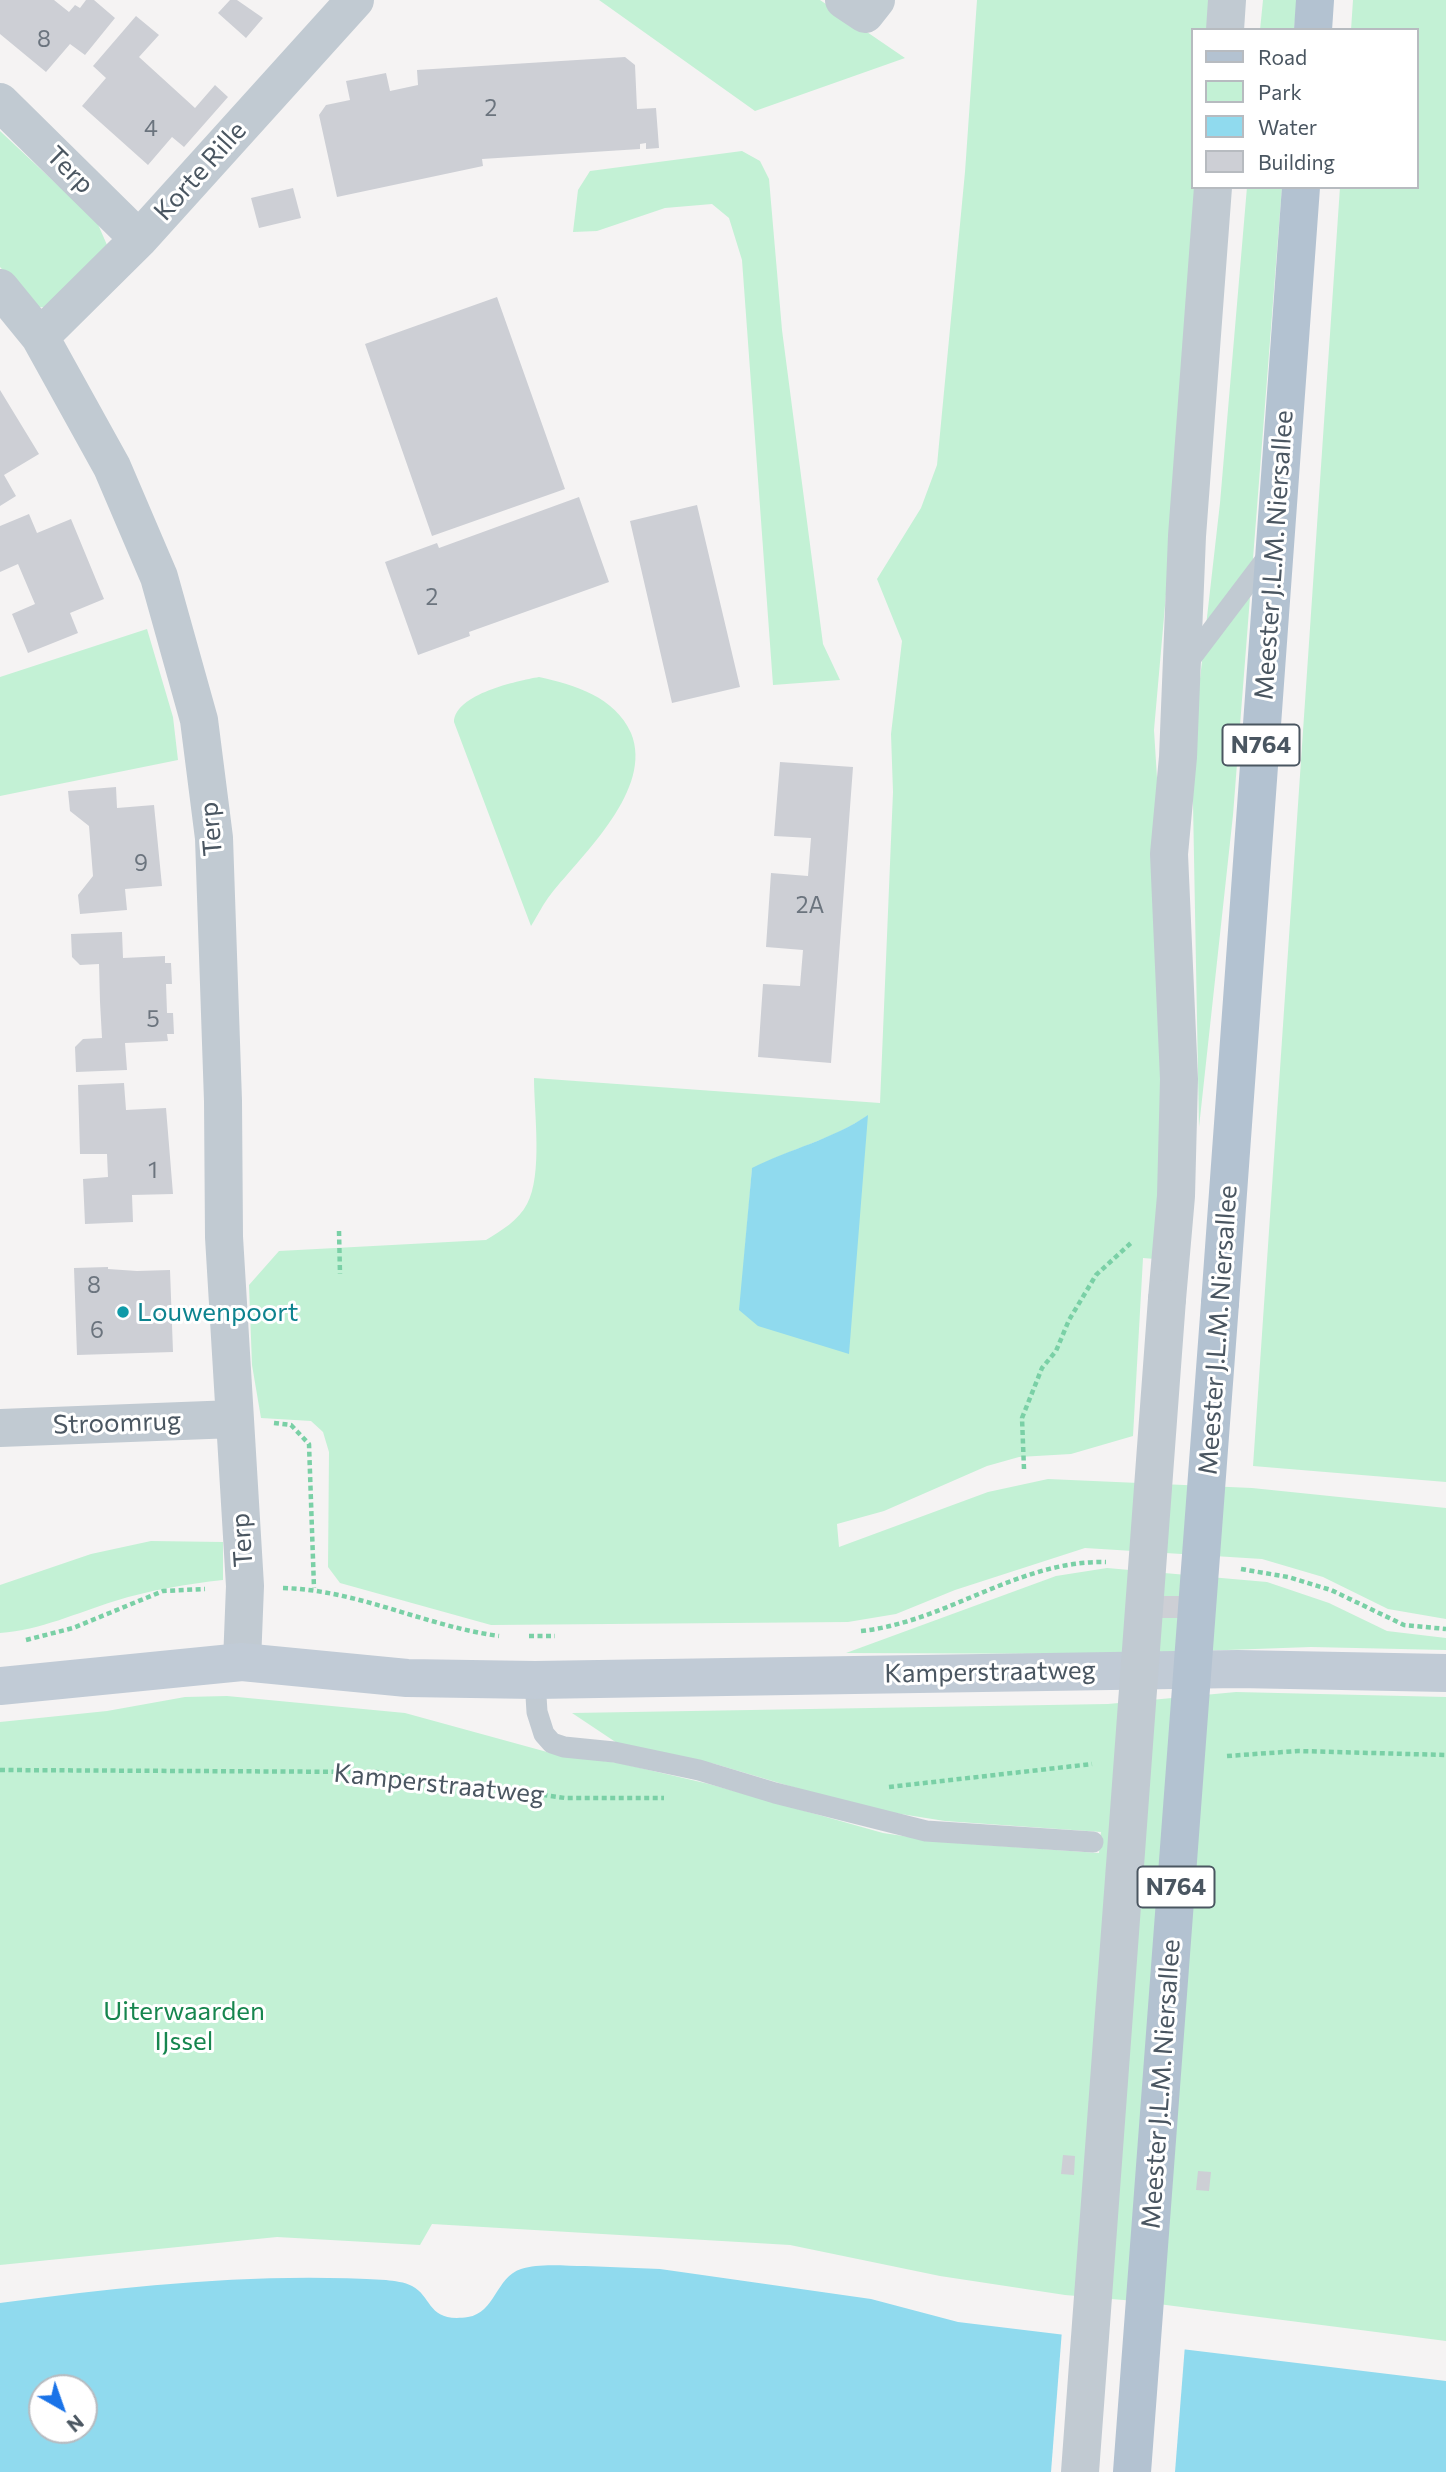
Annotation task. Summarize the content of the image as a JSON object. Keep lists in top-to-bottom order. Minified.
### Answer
{"streets":{"main road":["Meester J.L.M. Niersallee","N764","Kamperstraatweg"],"street":["Terp","Korte Rille","Stroomrug"]},"crossings":[["Terp","Korte Rille"],["Terp","Stroomrug"],["Terp","Kamperstraatweg"]],"parks":["Uiterwaarden IJssel"],"places":["Louwenpoort"],"house_numbers":["8","2","4","2","9","2A","5","1","8","6"],"legend":["Road","Park","Water","Building"],"north":"bottom right"}
